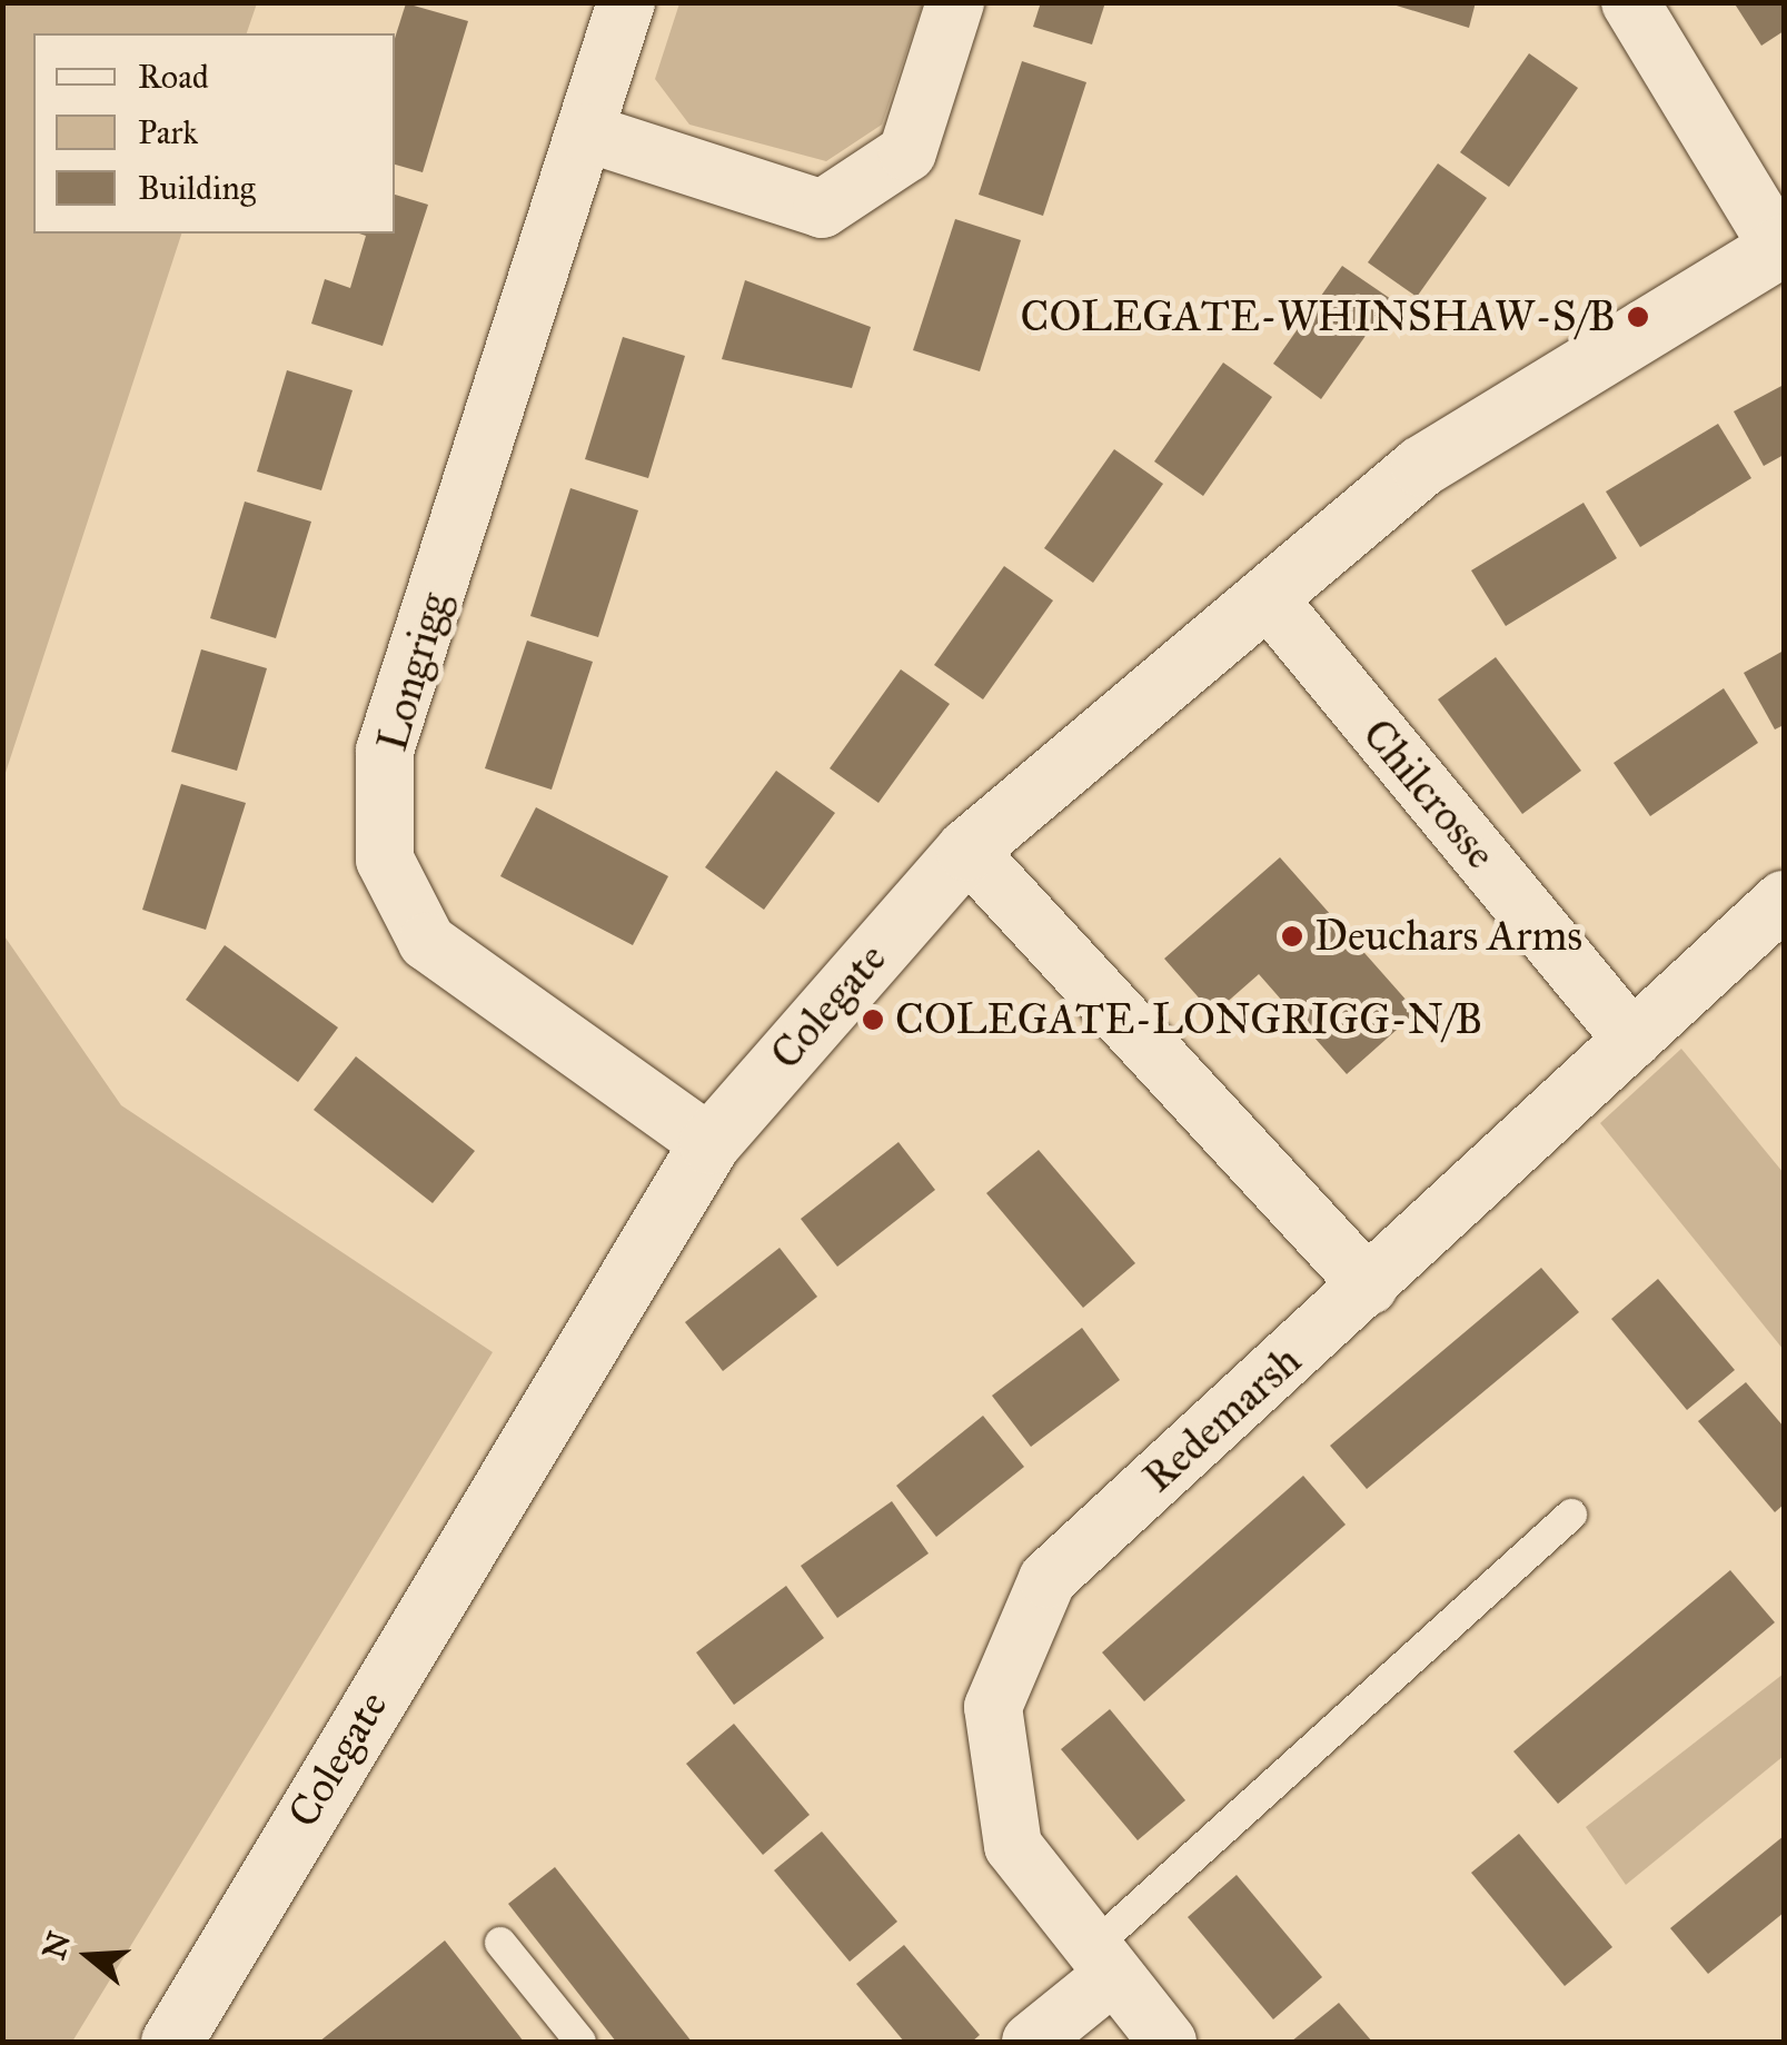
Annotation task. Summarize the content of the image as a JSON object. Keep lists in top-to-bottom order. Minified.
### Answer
{"streets":{"street":["Longrigg","Chilcrosse","Colegate","Redemarsh"]},"crossings":[["Longrigg","Colegate"],["Chilcrosse","Colegate"],["Chilcrosse","Redemarsh"]],"places":["COLEGATE-WHINSHAW-S/B","Deuchars Arms","COLEGATE-LONGRIGG-N/B"],"legend":["Road","Park","Building"],"north":"left"}
